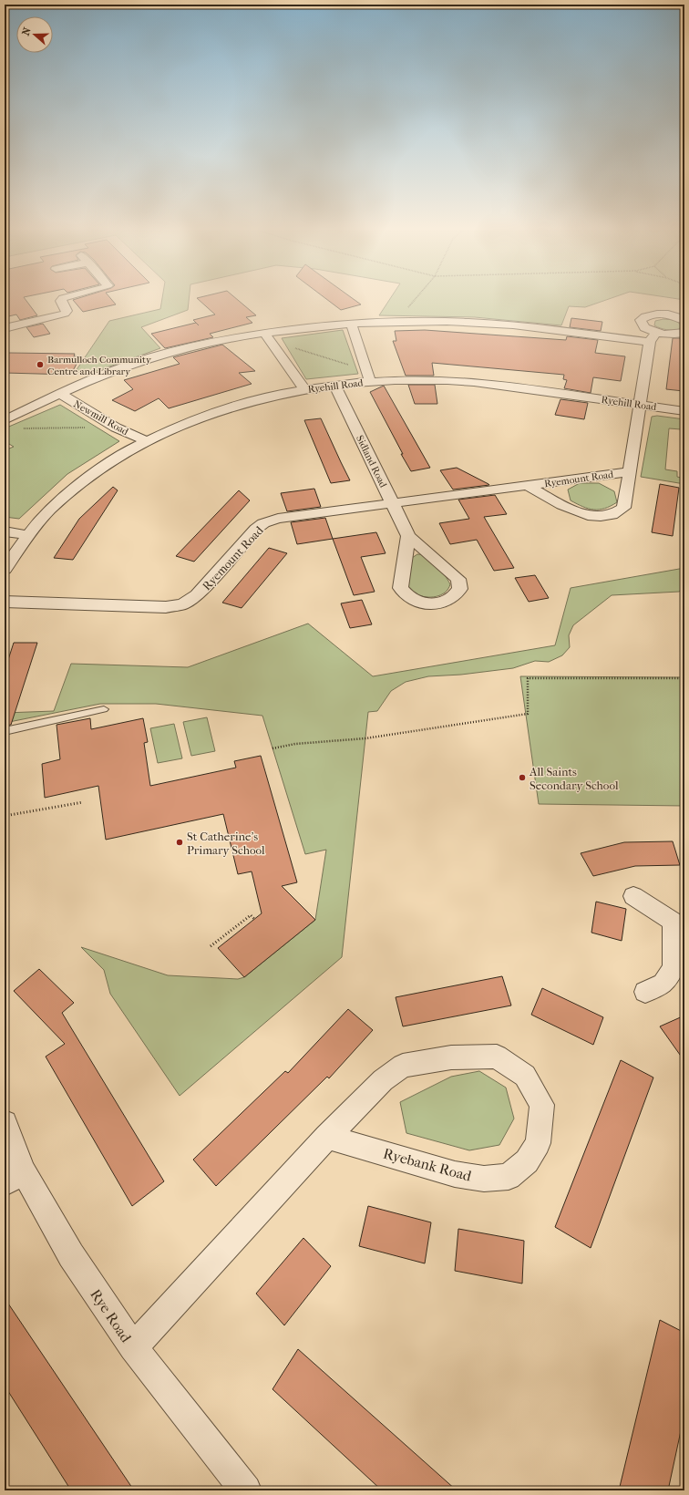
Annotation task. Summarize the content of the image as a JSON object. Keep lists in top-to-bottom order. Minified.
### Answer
{"streets":{"street":["Ryehill Road","Newmill Road","Sidland Road","Ryemount Road","Ryebank Road","Rye Road"]},"crossings":[["Ryehill Road","Newmill Road"],["Ryehill Road","Sidland Road"],["Ryehill Road","Ryemount Road"],["Sidland Road","Ryemount Road"],["Ryebank Road","Rye Road"]],"places":["Barmulloch Community Centre and Library","All Saints Secondary School","St Catherine's Primary School"],"north":"left"}
